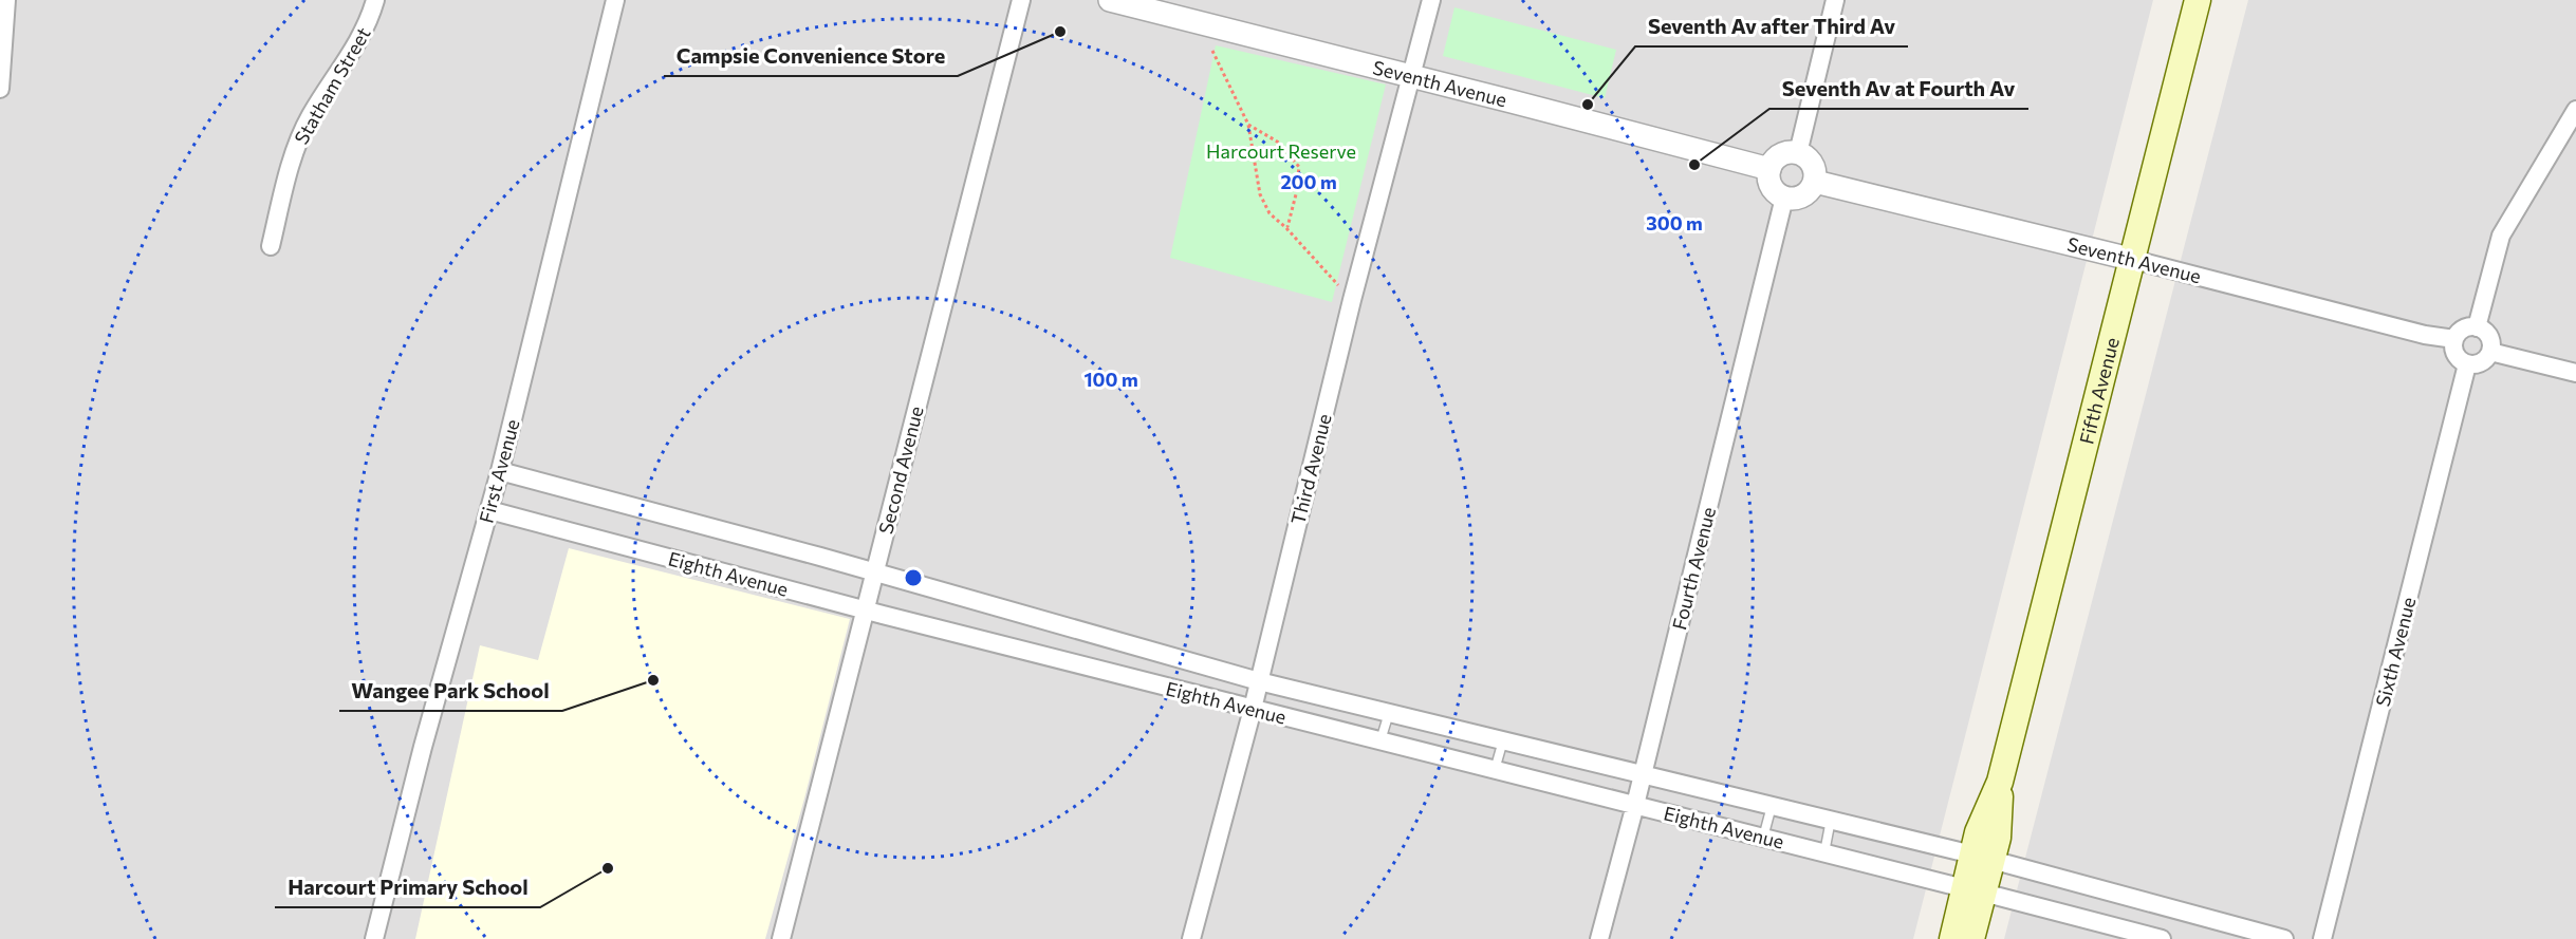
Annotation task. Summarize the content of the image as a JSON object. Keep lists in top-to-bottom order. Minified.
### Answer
{"streets":{"main road":["Fifth Avenue"],"street":["Seventh Avenue","Statham Street","Third Avenue","Second Avenue","First Avenue","Fourth Avenue","Eighth Avenue","Sixth Avenue"]},"crossings":[["Seventh Avenue","Fifth Avenue"],["Seventh Avenue","Third Avenue"],["Seventh Avenue","Fourth Avenue"],["Seventh Avenue","Sixth Avenue"],["Fifth Avenue","Eighth Avenue"],["Third Avenue","Eighth Avenue"],["Second Avenue","Eighth Avenue"],["First Avenue","Eighth Avenue"],["Fourth Avenue","Eighth Avenue"]],"parks":["Harcourt Reserve"],"places":["Campsie Convenience Store","Seventh Av after Third Av","Seventh Av at Fourth Av","Wangee Park School","Harcourt Primary School"],"rings":["200 m","300 m","100 m"]}
